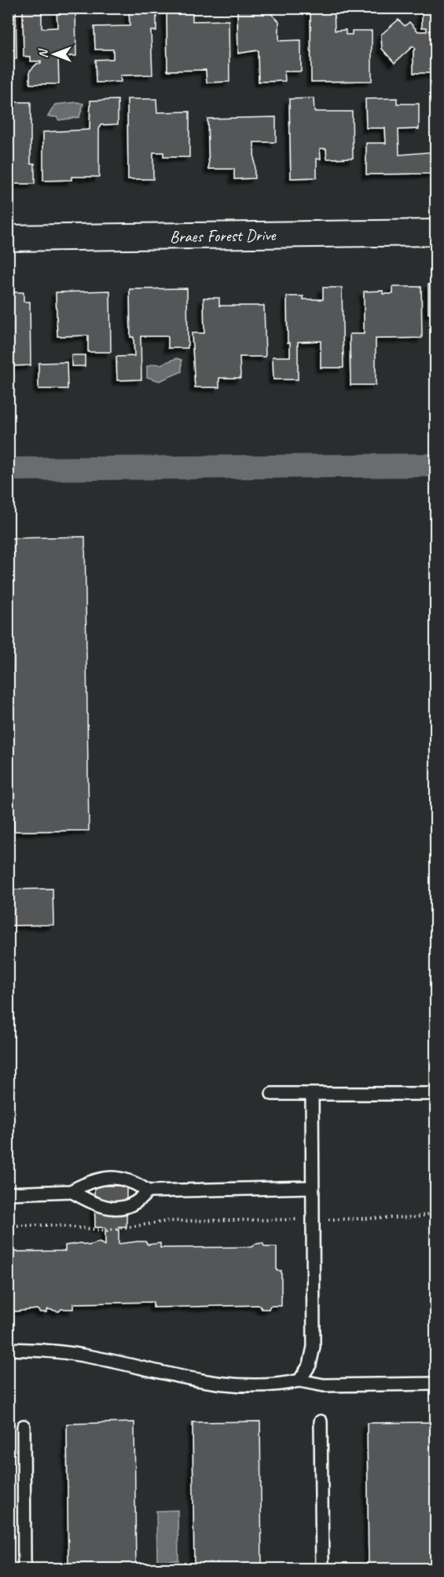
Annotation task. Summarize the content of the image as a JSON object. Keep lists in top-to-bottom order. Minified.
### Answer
{"streets":{"street":["Braes Forest Drive"]},"north":"left"}
